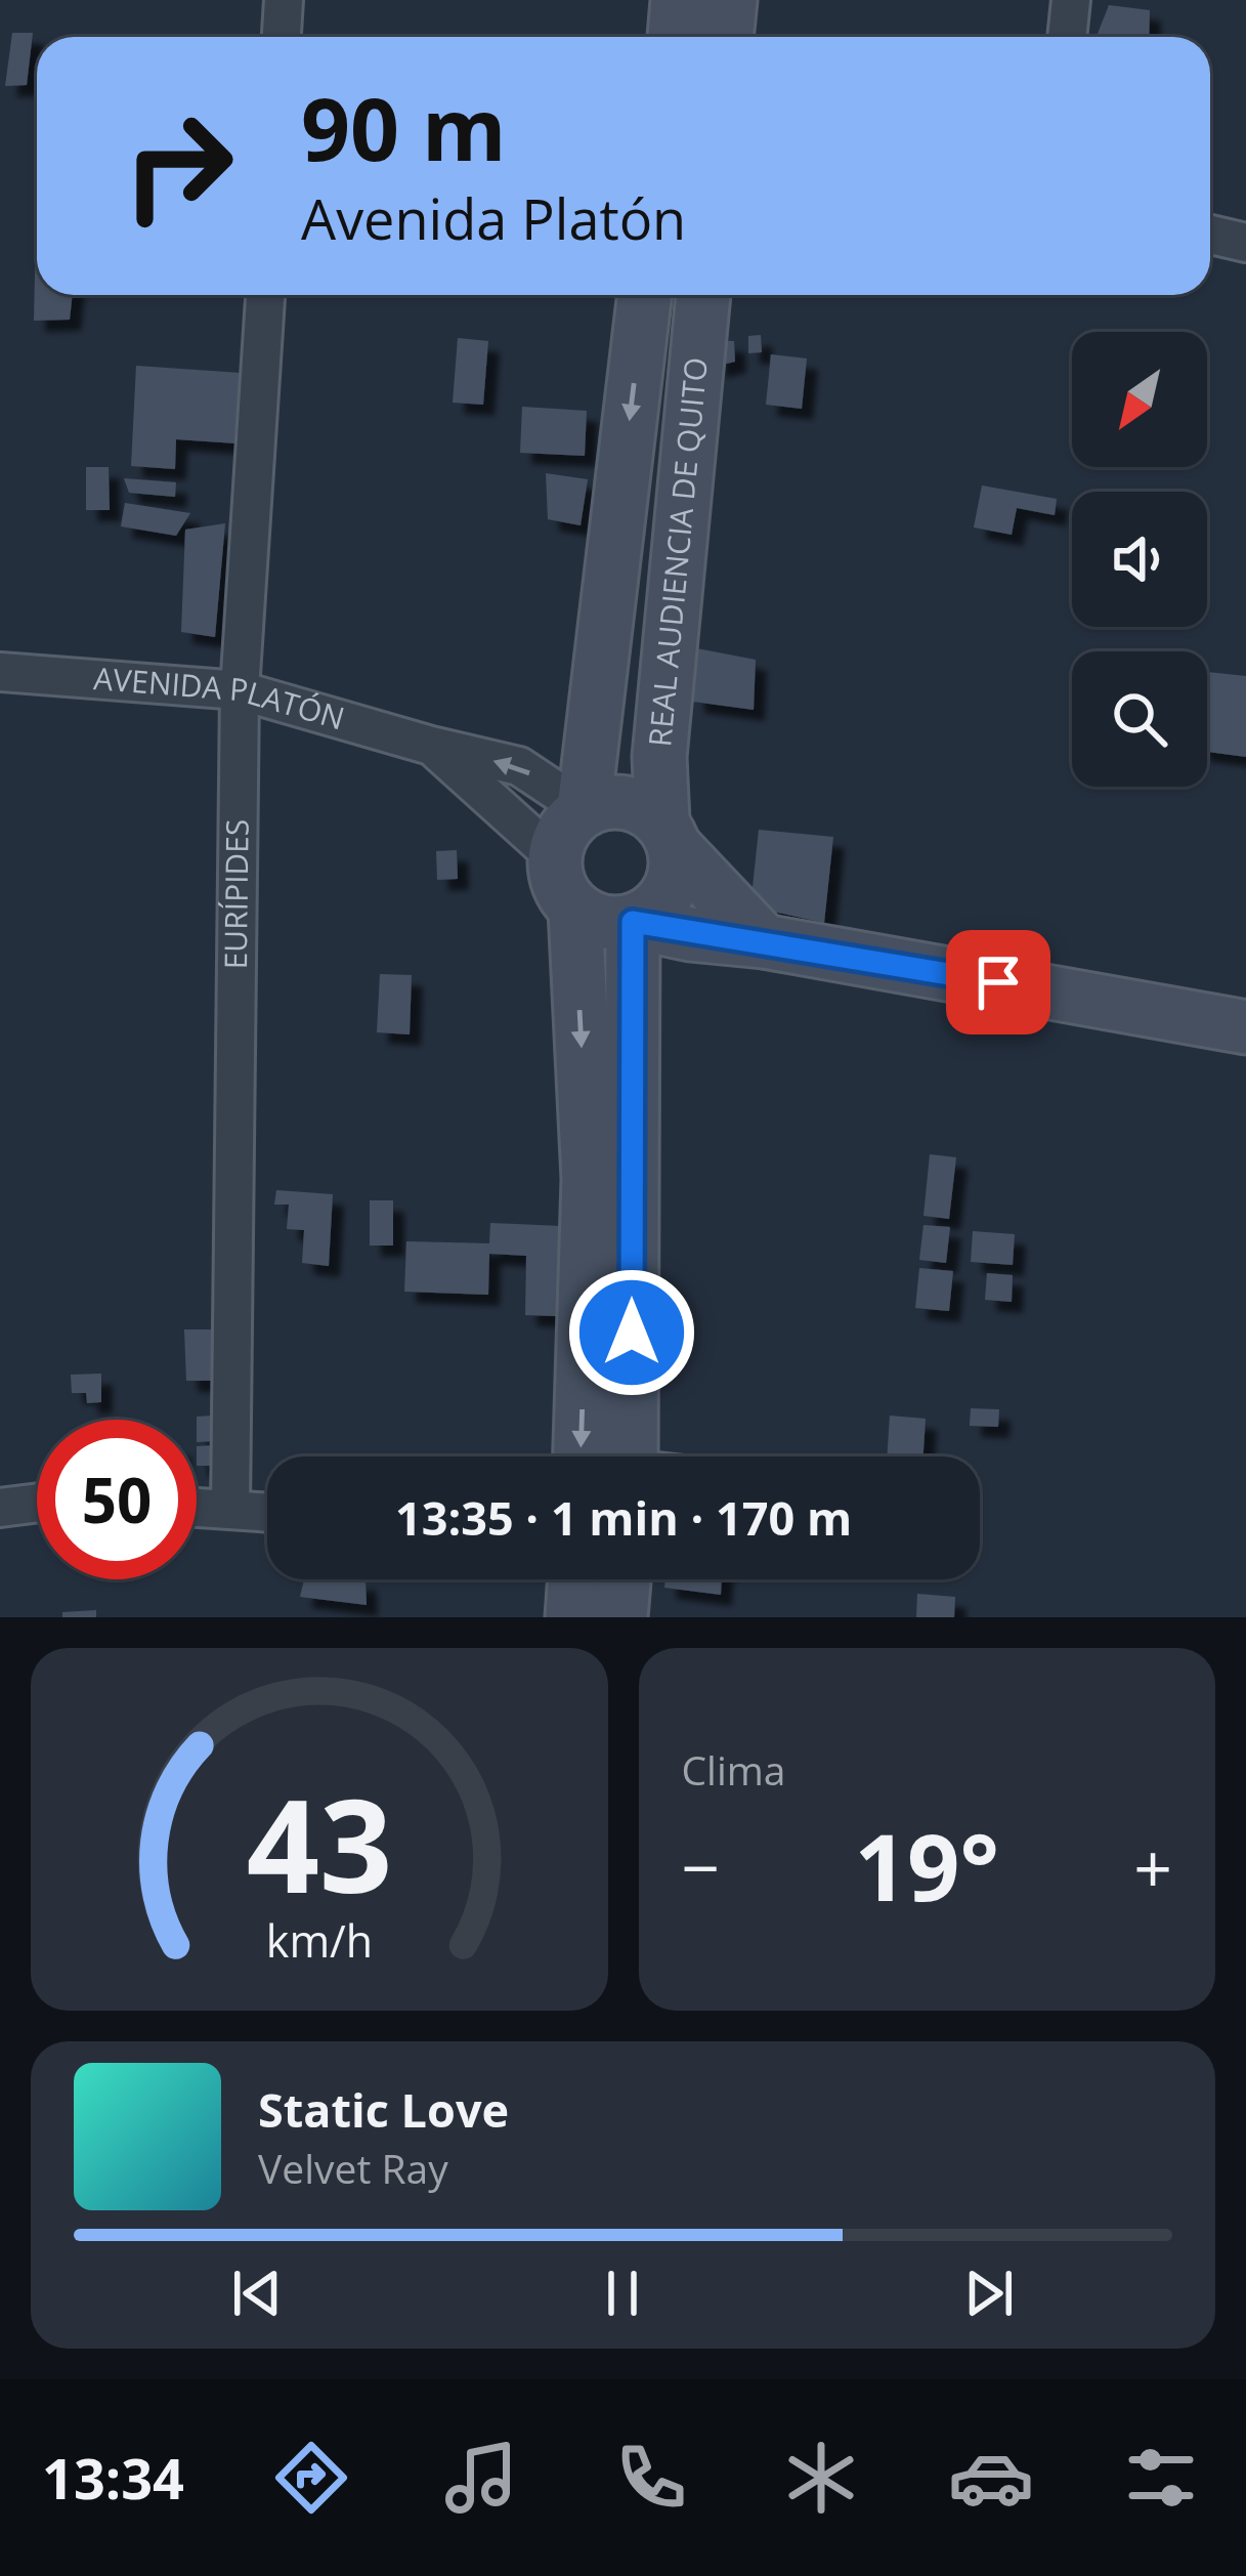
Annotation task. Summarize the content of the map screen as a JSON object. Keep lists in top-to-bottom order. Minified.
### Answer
{"streets":{"main road":["REAL AUDIENCIA DE QUITO"],"street":["AVENIDA PLATÓN","EURÍPIDES"]},"crossings":[["REAL AUDIENCIA DE QUITO","AVENIDA PLATÓN"],["AVENIDA PLATÓN","EURÍPIDES"]],"north":"bottom left","page":{"turn":["90 m","Avenida Platón"],"limit":"50","trip":"13:35 · 1 min · 170 m","tile":"Clima","heat":["−","19°","+"],"song":["Static Love","Velvet Ray"],"tabs":"13:34","gauge":["43","km/h"]}}
